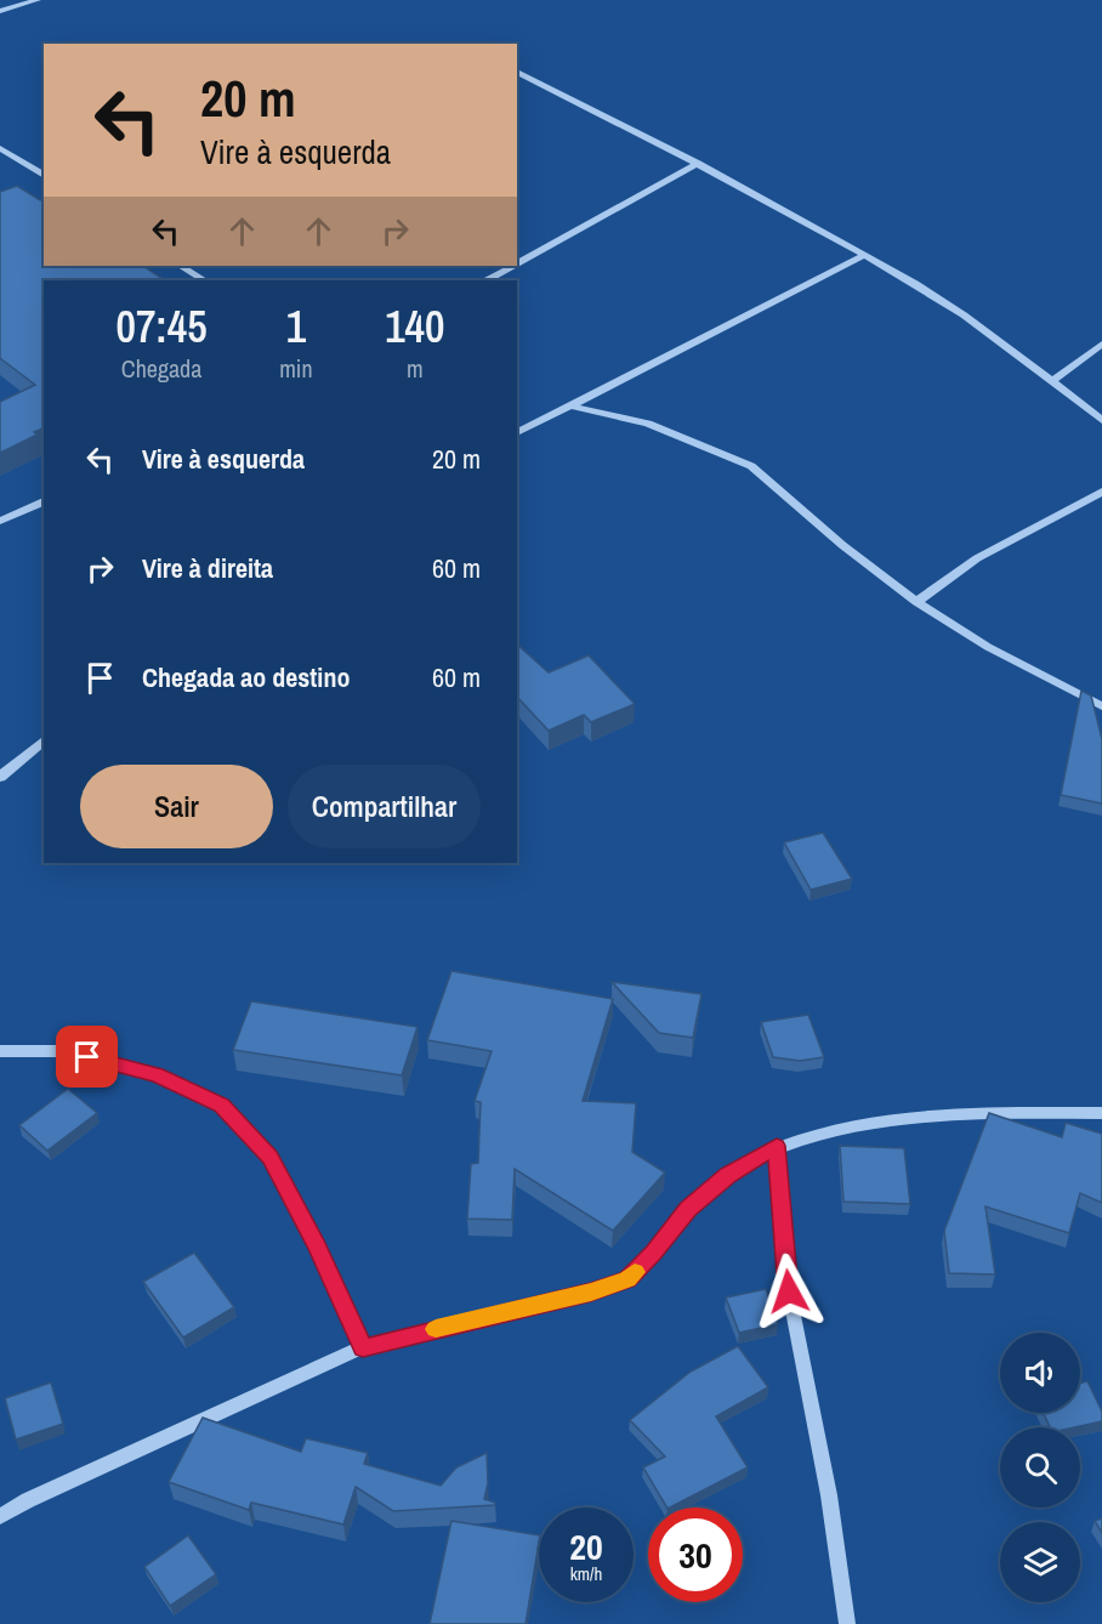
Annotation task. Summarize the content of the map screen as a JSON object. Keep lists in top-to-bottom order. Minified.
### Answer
{"page":{"turn":["20 m","Vire à esquerda"],"eta":["07:45","Chegada","1","min","140","m"],"list":[{"name":"Vire à esquerda","value":"20 m"},{"name":"Vire à direita","value":"60 m"},{"name":"Chegada ao destino","value":"60 m"}],"buttons":["Sair","Compartilhar"],"speed":"20 km/h","limit":"30"}}
